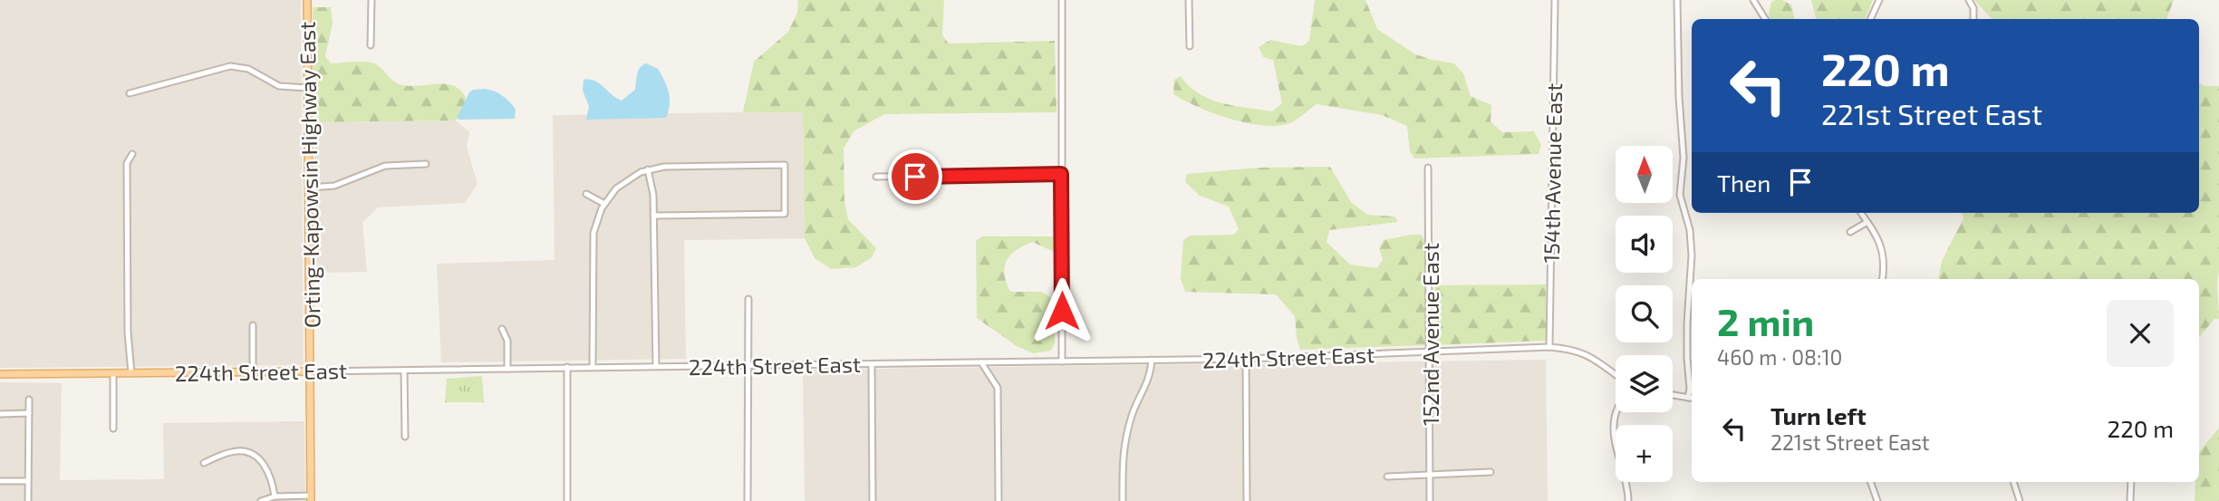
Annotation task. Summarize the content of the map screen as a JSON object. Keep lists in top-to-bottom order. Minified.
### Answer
{"streets":{"main road":["Orting-Kapowsin Highway East","224th Street East"],"street":["154th Avenue East","152nd Avenue East"]},"crossings":[["154th Avenue East","224th Street East"],["Orting-Kapowsin Highway East","224th Street East"],["152nd Avenue East","224th Street East"]],"north":"top","page":{"turn":["220 m","221st Street East"],"map_buttons":"+","then":"Then","heading":["2 min","460 m · 08:10"],"list":[{"name":"Turn left","note":"221st Street East","value":"220 m"}]}}
